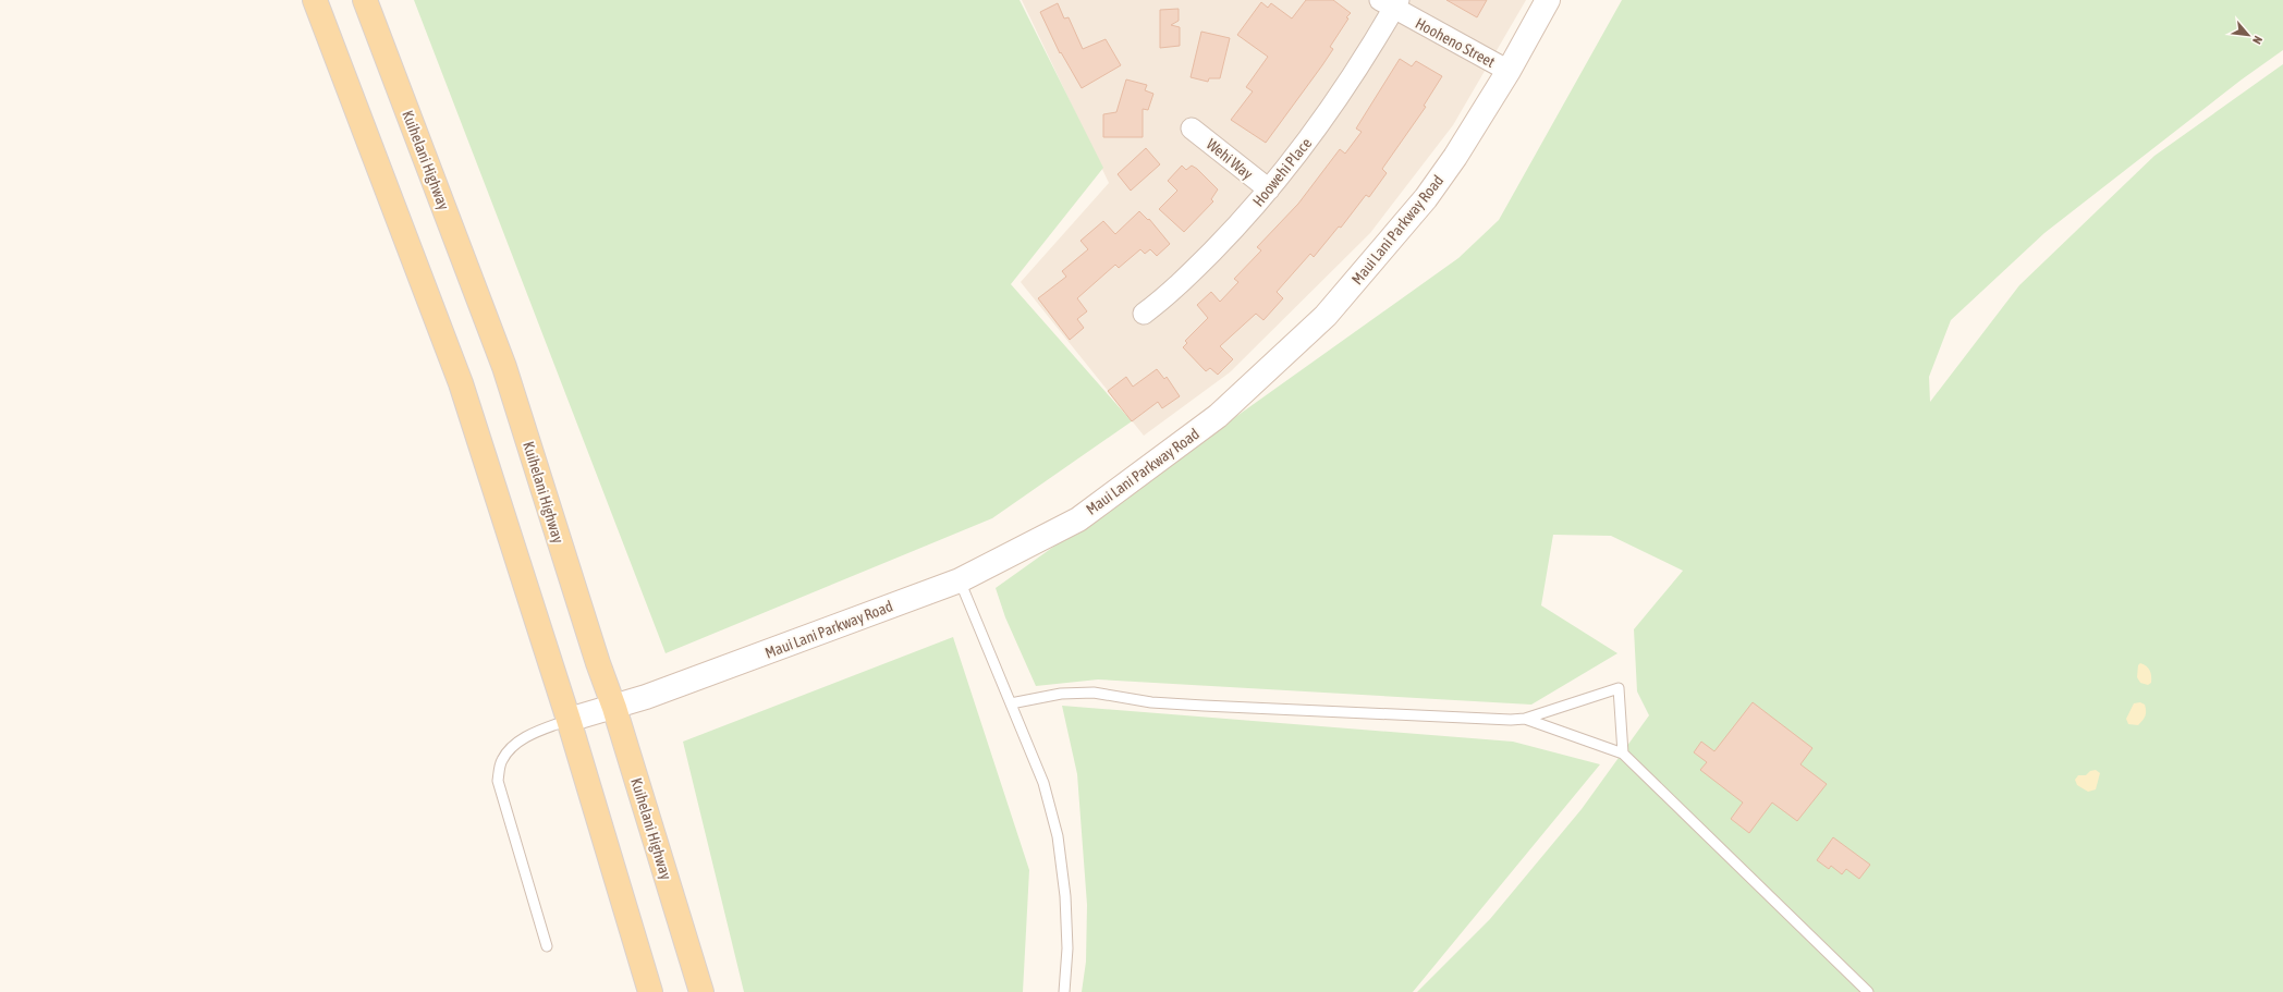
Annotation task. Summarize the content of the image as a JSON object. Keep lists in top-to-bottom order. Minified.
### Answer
{"streets":{"main road":["Kuihelani Highway","Maui Lani Parkway Road"],"street":["Hooheno Street","Wehi Way","Hoowehi Place"]},"crossings":[["Hooheno Street","Hoowehi Place"],["Hooheno Street","Maui Lani Parkway Road"],["Wehi Way","Hoowehi Place"],["Kuihelani Highway","Maui Lani Parkway Road"]],"north":"bottom right"}
